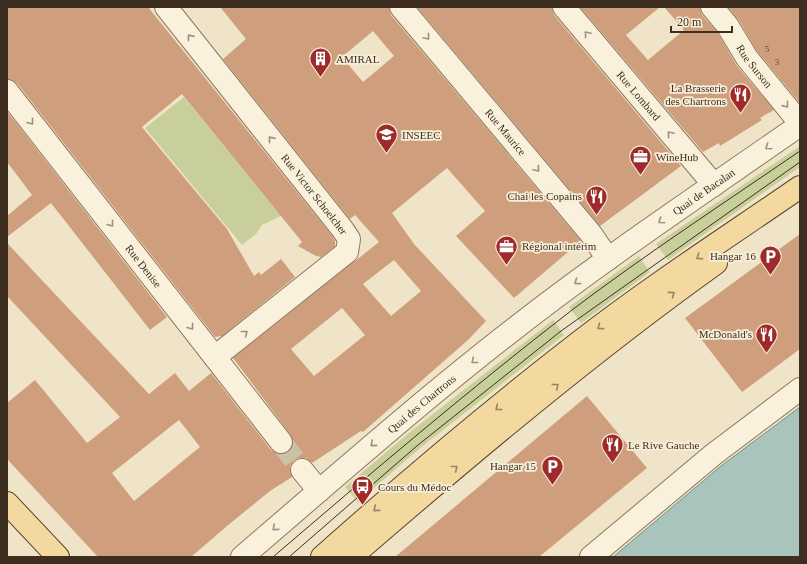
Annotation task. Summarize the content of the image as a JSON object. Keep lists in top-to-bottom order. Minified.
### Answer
{"streets":{"street":["Rue Surson","Rue Lombard","Rue Maurice","Quai de Bacalan","Rue Victor Schoelcher","Rue Denise","Quai des Chartrons"]},"crossings":[["Rue Surson","Quai de Bacalan"],["Rue Lombard","Quai de Bacalan"],["Rue Maurice","Quai de Bacalan"],["Rue Maurice","Quai des Chartrons"],["Quai de Bacalan","Quai des Chartrons"],["Rue Victor Schoelcher","Rue Denise"]],"one_way":["Rue Surson","Rue Lombard","Rue Maurice","Quai de Bacalan","Rue Denise","Quai des Chartrons"],"places":{"building":["AMIRAL"],"restaurant":["La Brasserie des Chartrons","Chai les Copains","McDonald's","Le Rive Gauche"],"school or university":["INSEEC"],"office":["WineHub","Régional intérim"],"parking":["Hangar 16","Hangar 15"],"bus stop":["Cours du Médoc"]},"house_numbers":["5","3"],"scale_bar":"20 m"}
